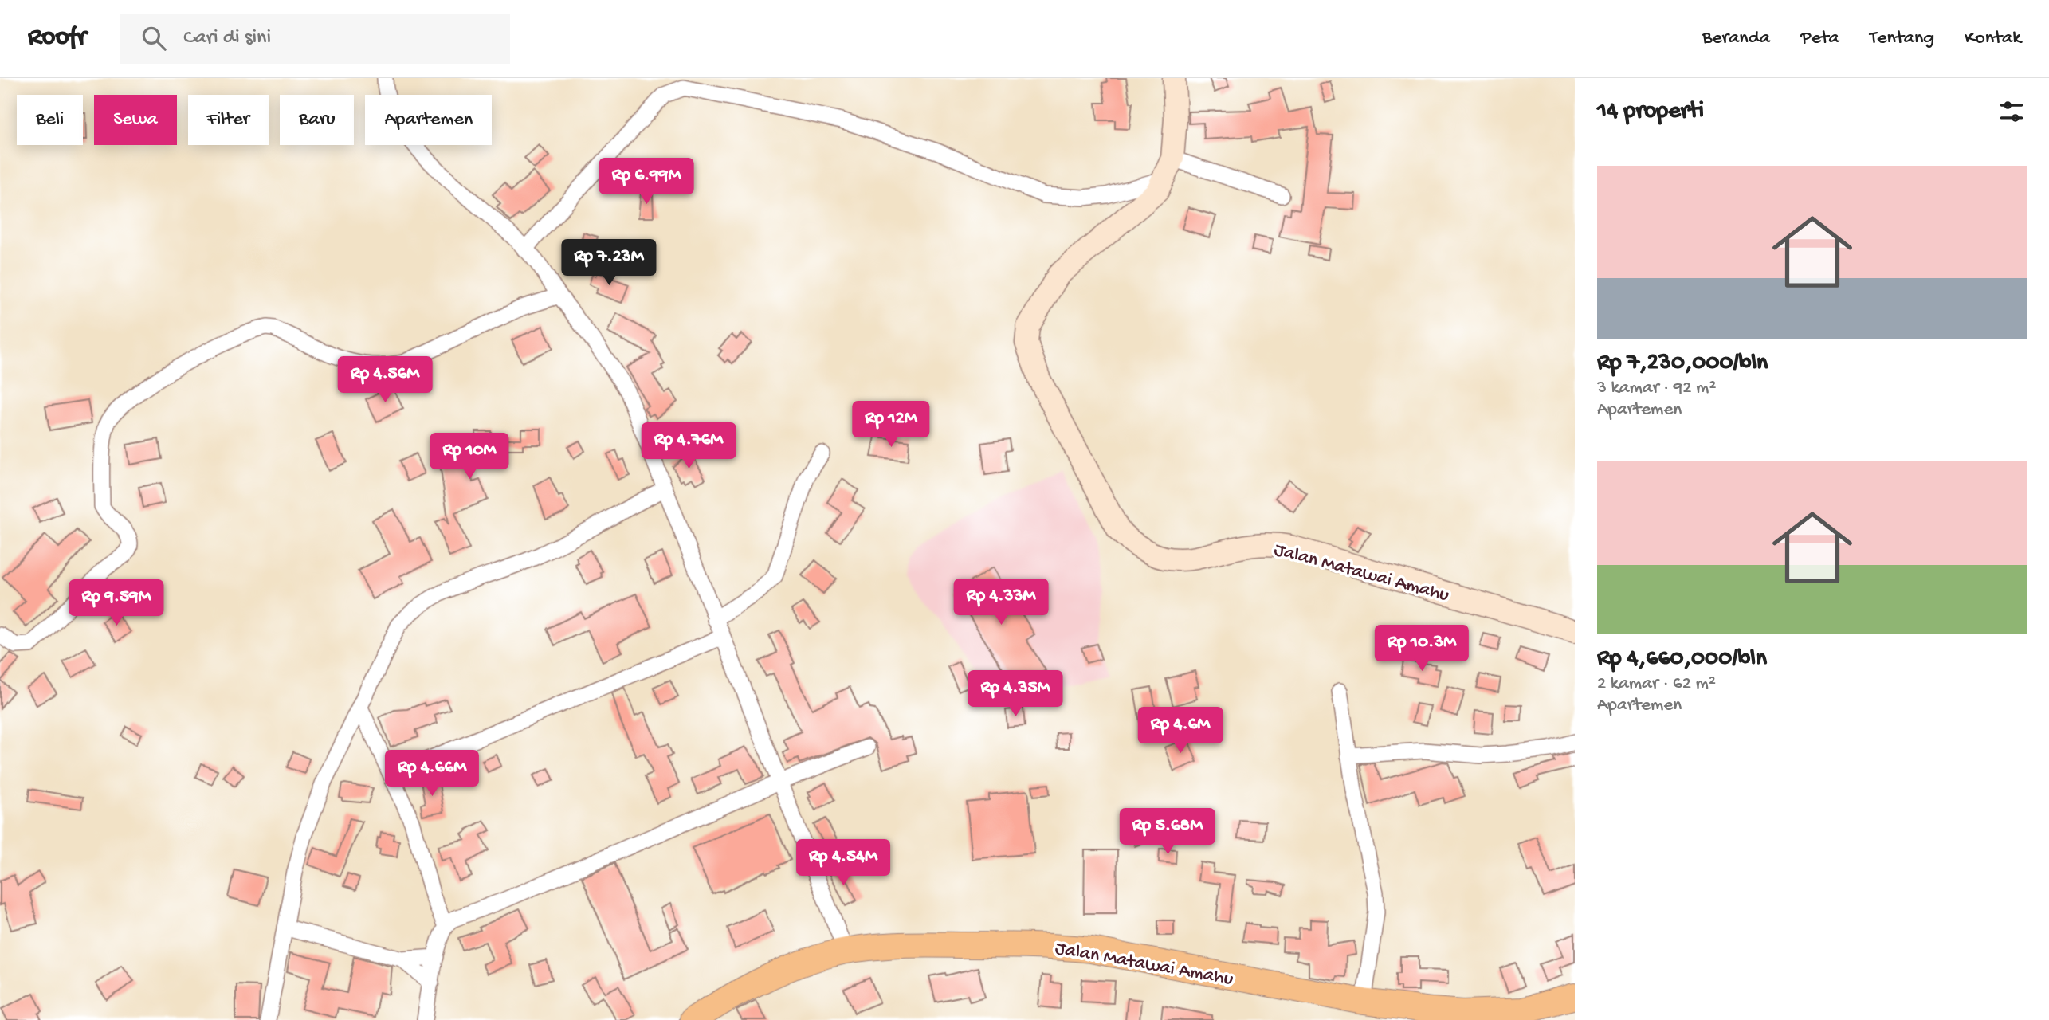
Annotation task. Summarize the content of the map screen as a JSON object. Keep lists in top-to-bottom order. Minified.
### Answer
{"streets":{"highway":["Jalan Matawai Amahu"]},"page":{"header":"Roofr","search":"Cari di sini","nav":["Beranda","Peta","Tentang","Kontak"],"heading":"14 properti","chip":["Beli","Sewa","Filter","Baru","Apartemen"],"list":[{"name":"Rp 7,230,000/bln","note":"3 kamar · 92 m² · Apartemen"},{"name":"Rp 4,660,000/bln","note":"2 kamar · 62 m² · Apartemen"}],"price":["Rp 6.99M","Rp 7.23M","Rp 4.56M","Rp 12M","Rp 4.76M","Rp 10M","Rp 4.33M","Rp 9.59M","Rp 10.3M","Rp 4.35M","Rp 4.6M","Rp 4.66M","Rp 5.68M","Rp 4.54M"]}}
